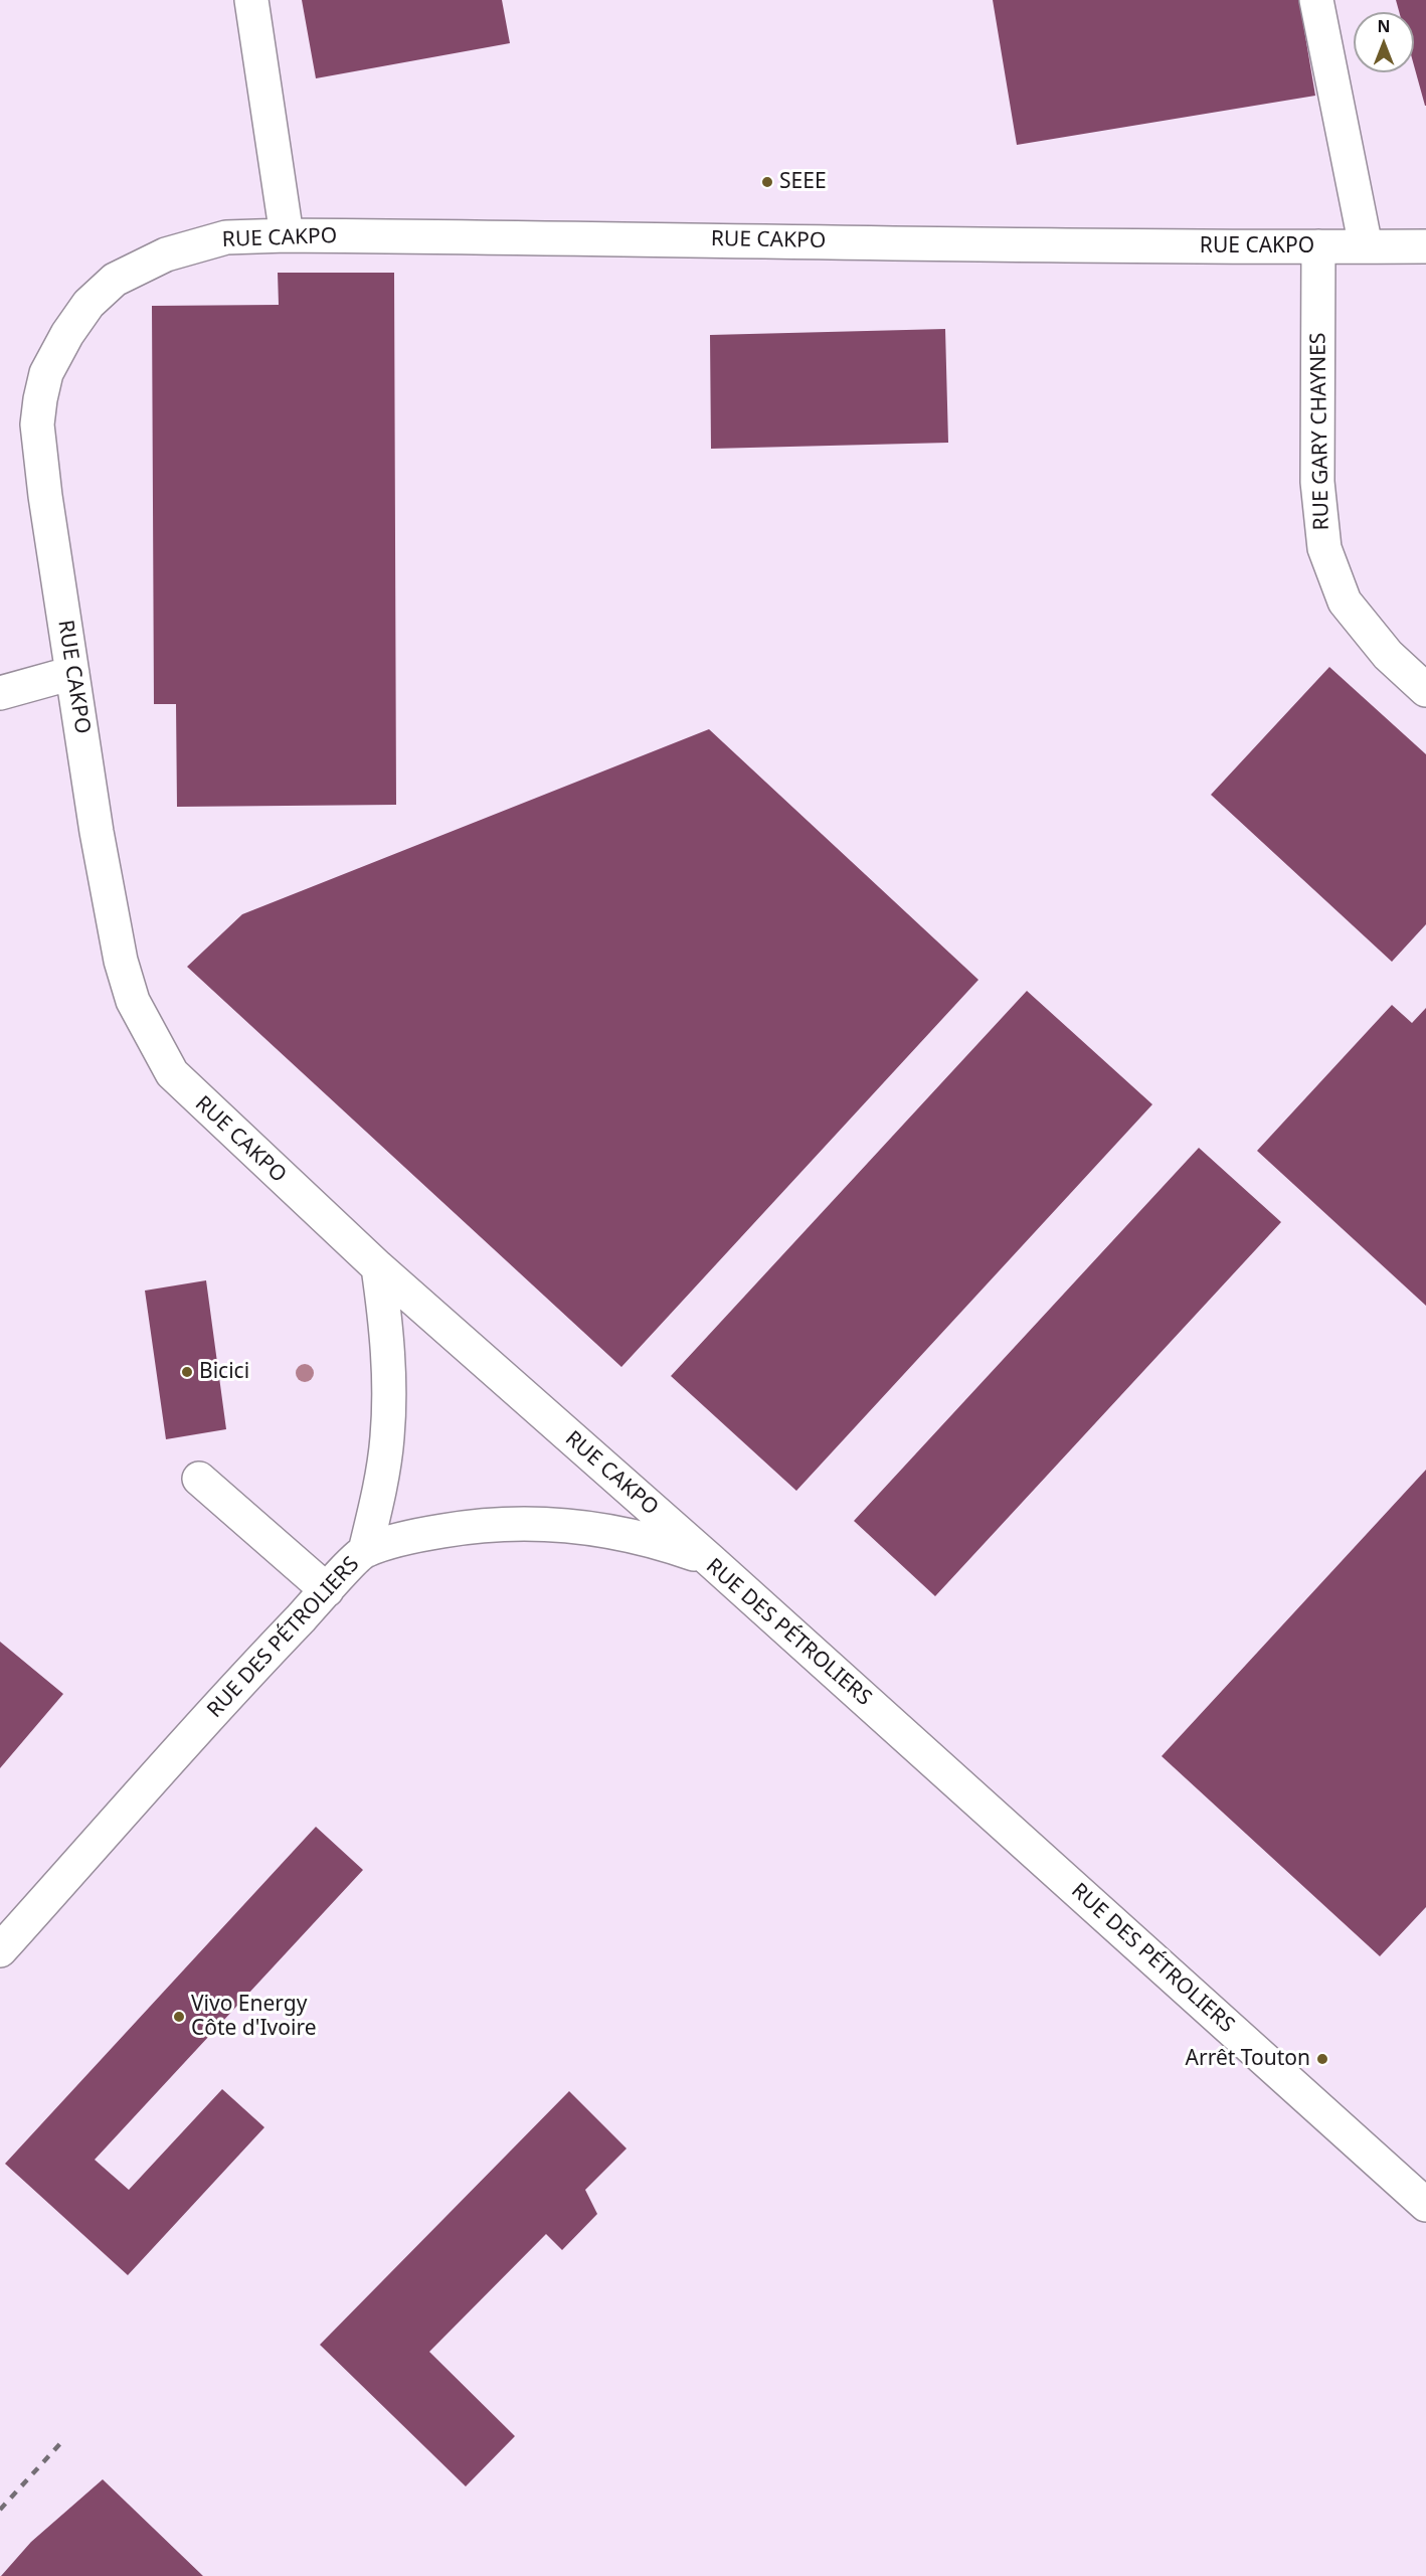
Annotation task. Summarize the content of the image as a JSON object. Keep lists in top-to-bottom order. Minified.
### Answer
{"streets":{"street":["RUE CAKPO","RUE GARY CHAYNES","RUE DES PÉTROLIERS"]},"crossings":[["RUE CAKPO","RUE GARY CHAYNES"],["RUE CAKPO","RUE DES PÉTROLIERS"]],"places":["SEEE","Bicici","Vivo Energy Côte d'Ivoire","Arrêt Touton"],"north":"top"}
